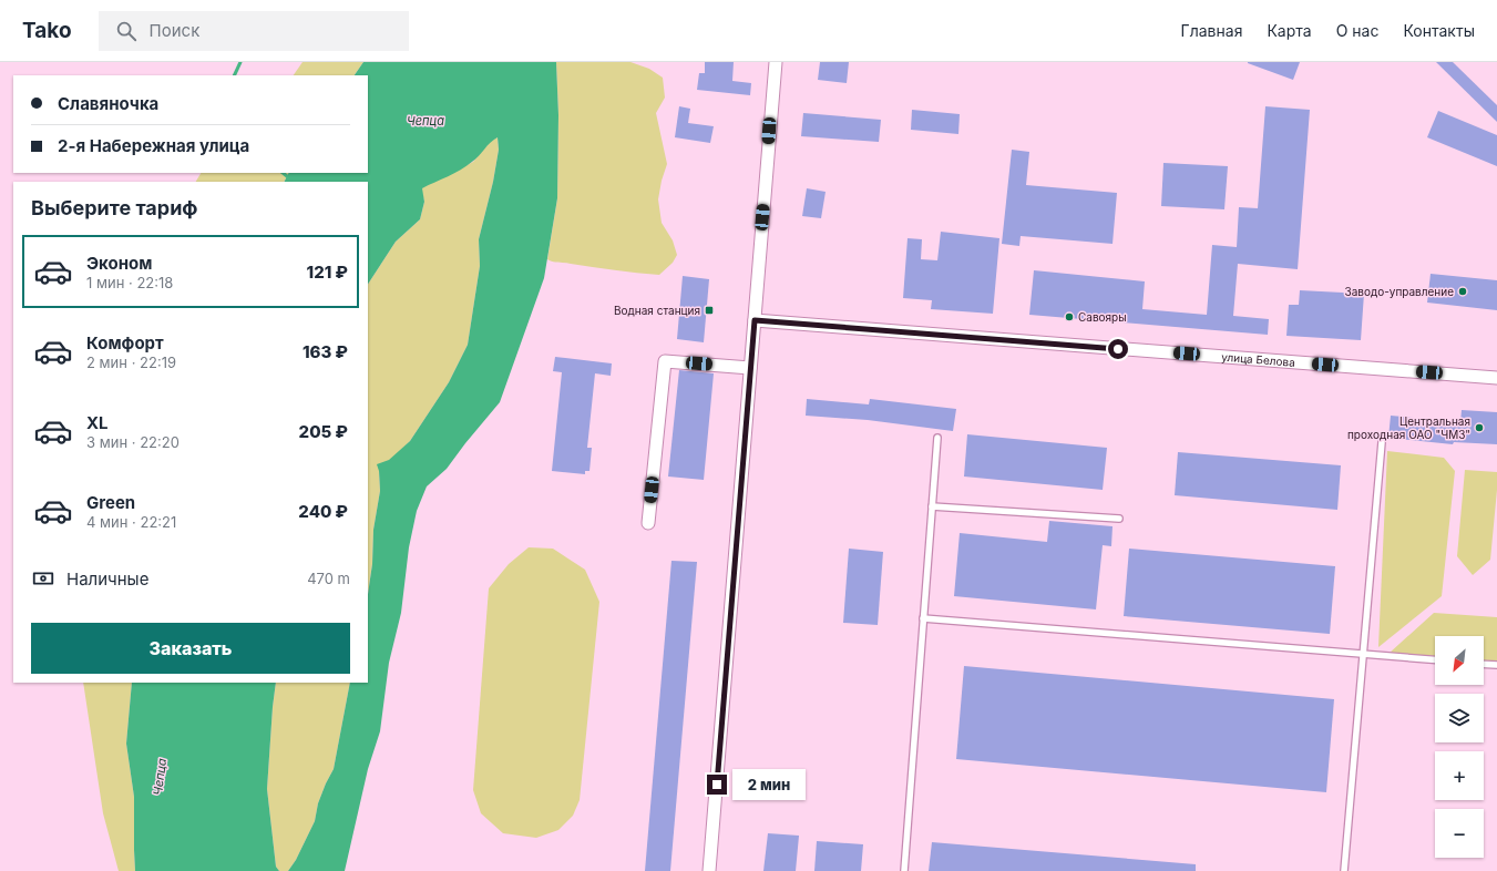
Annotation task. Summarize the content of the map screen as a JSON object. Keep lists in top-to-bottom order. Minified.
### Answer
{"streets":{"street":["улица Белова"]},"water":["Чепца"],"places":{"other":["Заводо-управление","Савояры","Центральная проходная ОАО \"ЧМЗ\""],"transit":["Водная станция"]},"north":"bottom left","page":{"header":"Tako","search":"Поиск","nav":["Главная","Карта","О нас","Контакты"],"banner":["Славяночка","2-я Набережная улица"],"heading":"Выберите тариф","list":[{"name":"Эконом","note":"1 мин · 22:18","value":"121 ₽"},{"name":"Комфорт","note":"2 мин · 22:19","value":"163 ₽"},{"name":"XL","note":"3 мин · 22:20","value":"205 ₽"},{"name":"Green","note":"4 мин · 22:21","value":"240 ₽"}],"pay":["Наличные","470 m"],"buttons":"Заказать","map_buttons":["+","−"],"bubble":"2 мин"}}
